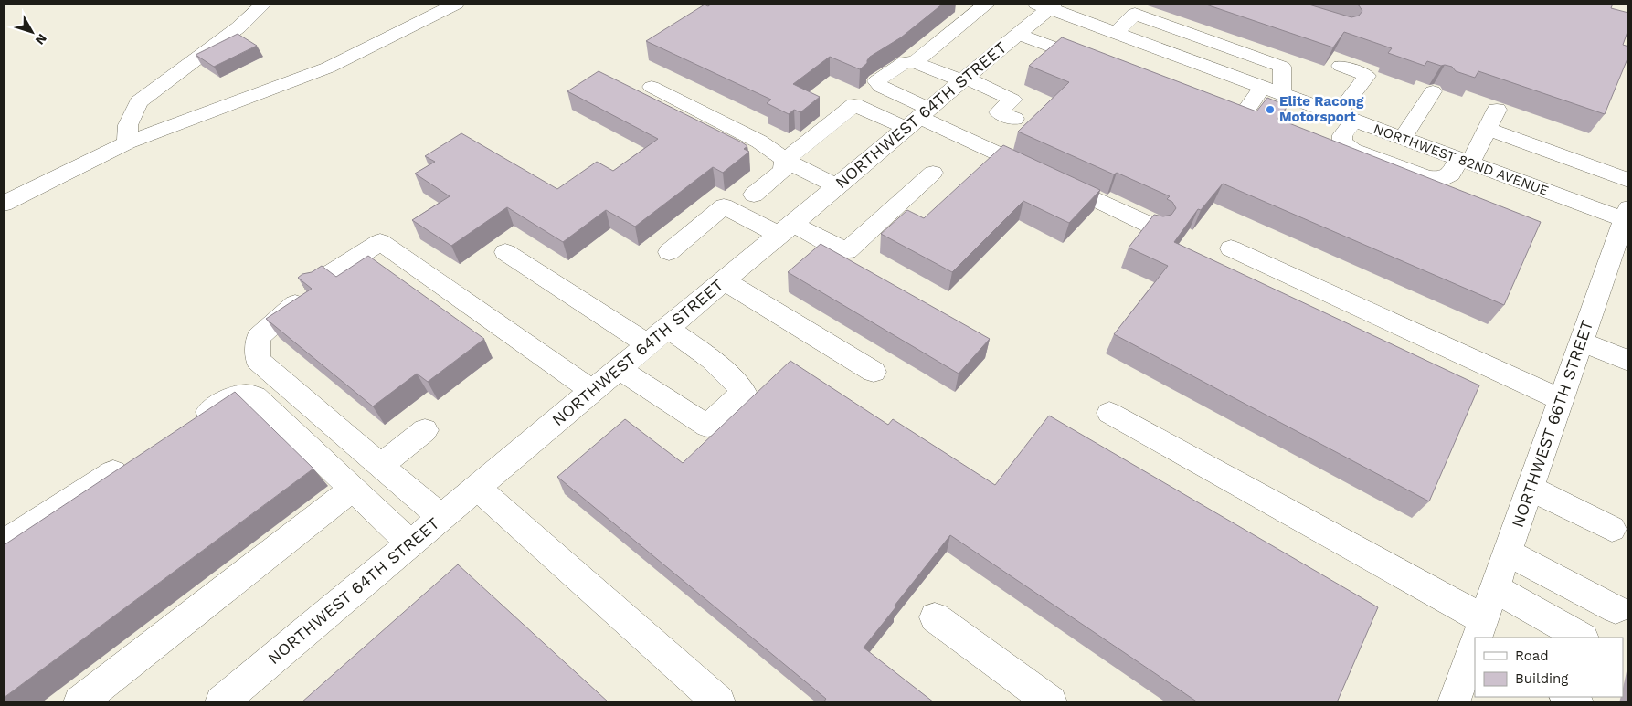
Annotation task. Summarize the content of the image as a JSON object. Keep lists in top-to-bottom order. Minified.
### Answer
{"streets":{"street":["NORTHWEST 64TH STREET","NORTHWEST 82ND AVENUE","NORTHWEST 66TH STREET"]},"crossings":[["NORTHWEST 64TH STREET","NORTHWEST 82ND AVENUE"],["NORTHWEST 82ND AVENUE","NORTHWEST 66TH STREET"]],"places":["Elite Racong Motorsport"],"legend":["Road","Building"],"north":"bottom right"}
